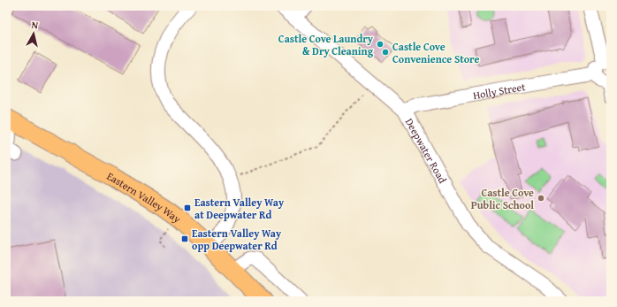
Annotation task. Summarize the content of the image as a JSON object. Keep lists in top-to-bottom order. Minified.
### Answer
{"streets":{"main road":["Eastern Valley Way"],"street":["Holly Street","Deepwater Road"]},"crossings":[["Holly Street","Deepwater Road"]],"places":{"other":["Castle Cove Laundry & Dry Cleaning","Castle Cove Convenience Store","Castle Cove Public School"],"transit":["Eastern Valley Way at Deepwater Rd","Eastern Valley Way opp Deepwater Rd"]},"north":"top"}
